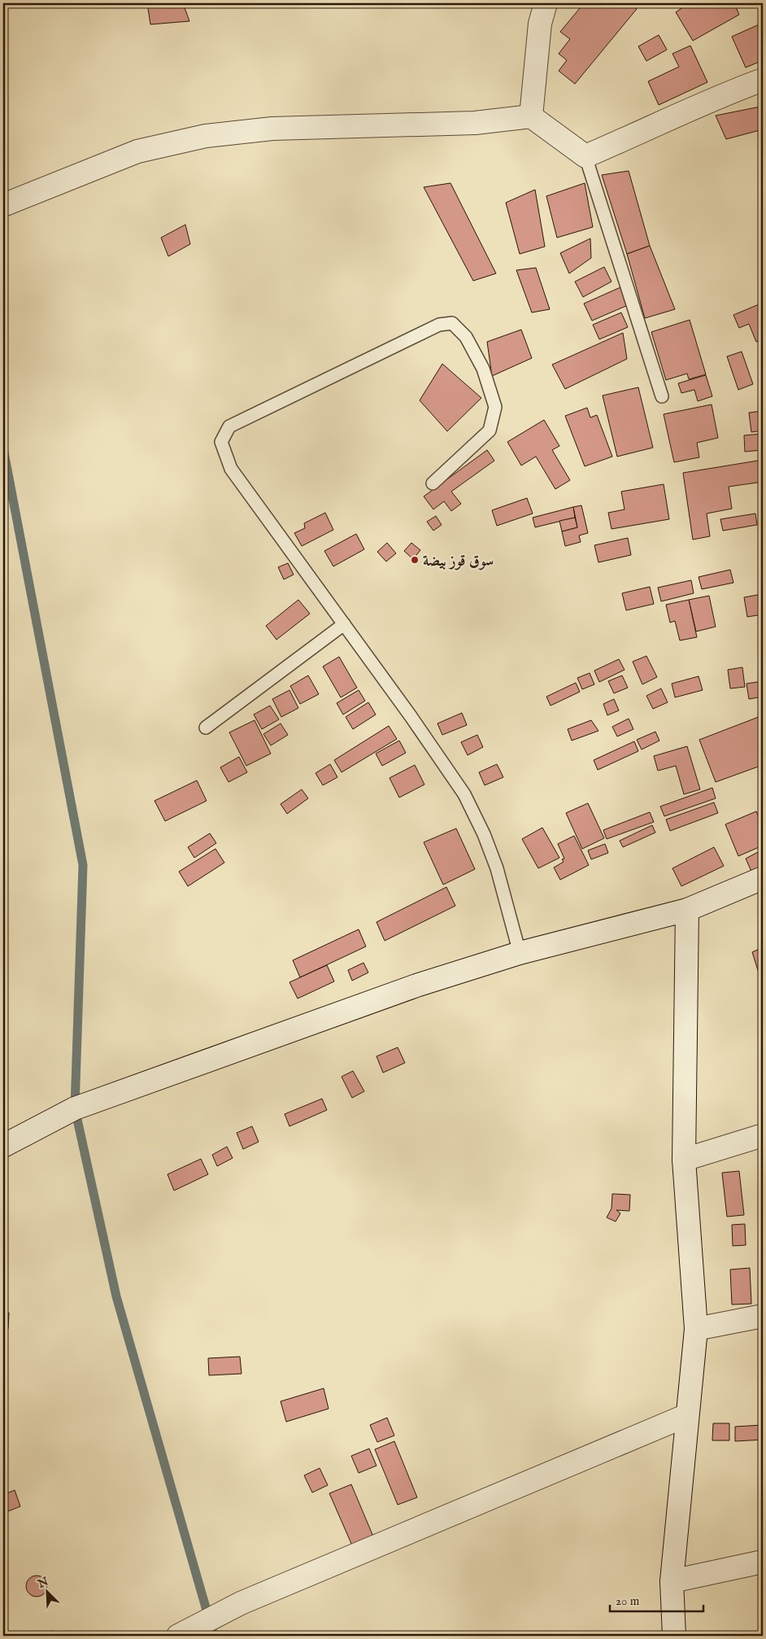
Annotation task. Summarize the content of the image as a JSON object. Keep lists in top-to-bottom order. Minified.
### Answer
{"places":["سوق قوز بيضة"],"scale_bar":"20 m","north":"top left"}
